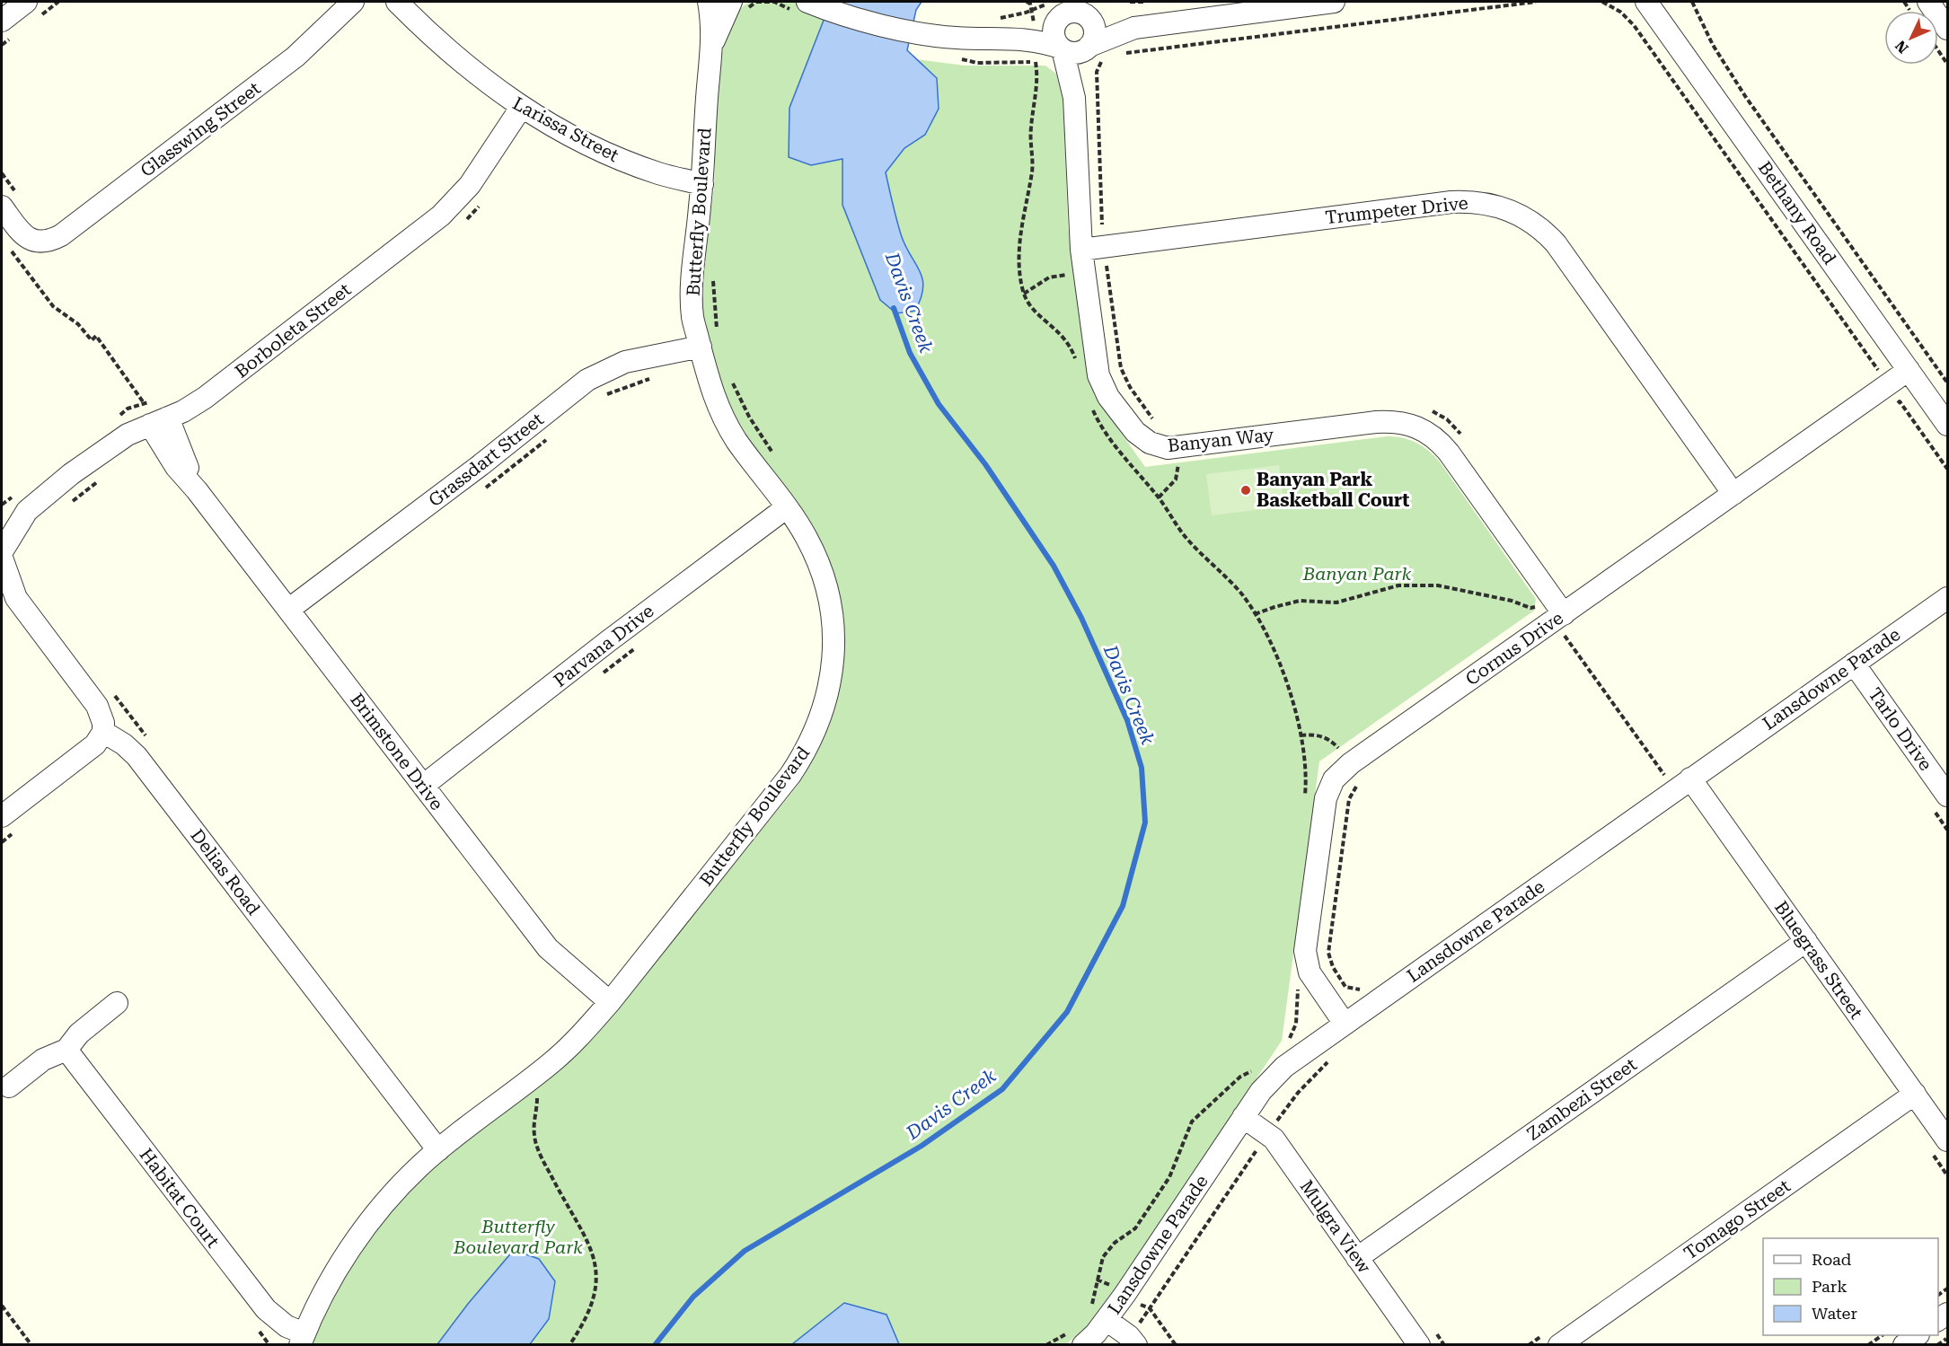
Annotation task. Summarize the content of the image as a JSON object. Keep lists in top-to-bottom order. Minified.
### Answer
{"streets":{"street":["Glasswing Street","Larissa Street","Trumpeter Drive","Butterfly Boulevard","Bethany Road","Borboleta Street","Banyan Way","Grassdart Street","Parvana Drive","Cornus Drive","Lansdowne Parade","Tarlo Drive","Brimstone Drive","Delias Road","Bluegrass Street","Zambezi Street","Habitat Court","Tomago Street","Mulgra View"]},"crossings":[["Larissa Street","Butterfly Boulevard"],["Larissa Street","Borboleta Street"],["Trumpeter Drive","Banyan Way"],["Trumpeter Drive","Cornus Drive"],["Butterfly Boulevard","Grassdart Street"],["Butterfly Boulevard","Parvana Drive"],["Butterfly Boulevard","Brimstone Drive"],["Butterfly Boulevard","Delias Road"],["Butterfly Boulevard","Habitat Court"],["Bethany Road","Cornus Drive"],["Borboleta Street","Brimstone Drive"],["Banyan Way","Cornus Drive"],["Grassdart Street","Brimstone Drive"],["Parvana Drive","Brimstone Drive"],["Cornus Drive","Lansdowne Parade"],["Lansdowne Parade","Tarlo Drive"],["Lansdowne Parade","Bluegrass Street"],["Lansdowne Parade","Mulgra View"],["Bluegrass Street","Zambezi Street"],["Bluegrass Street","Tomago Street"],["Zambezi Street","Mulgra View"]],"water":["Davis Creek"],"parks":["Banyan Park","Butterfly Boulevard Park"],"places":["Banyan Park Basketball Court"],"legend":["Road","Park","Water"],"north":"bottom left"}
